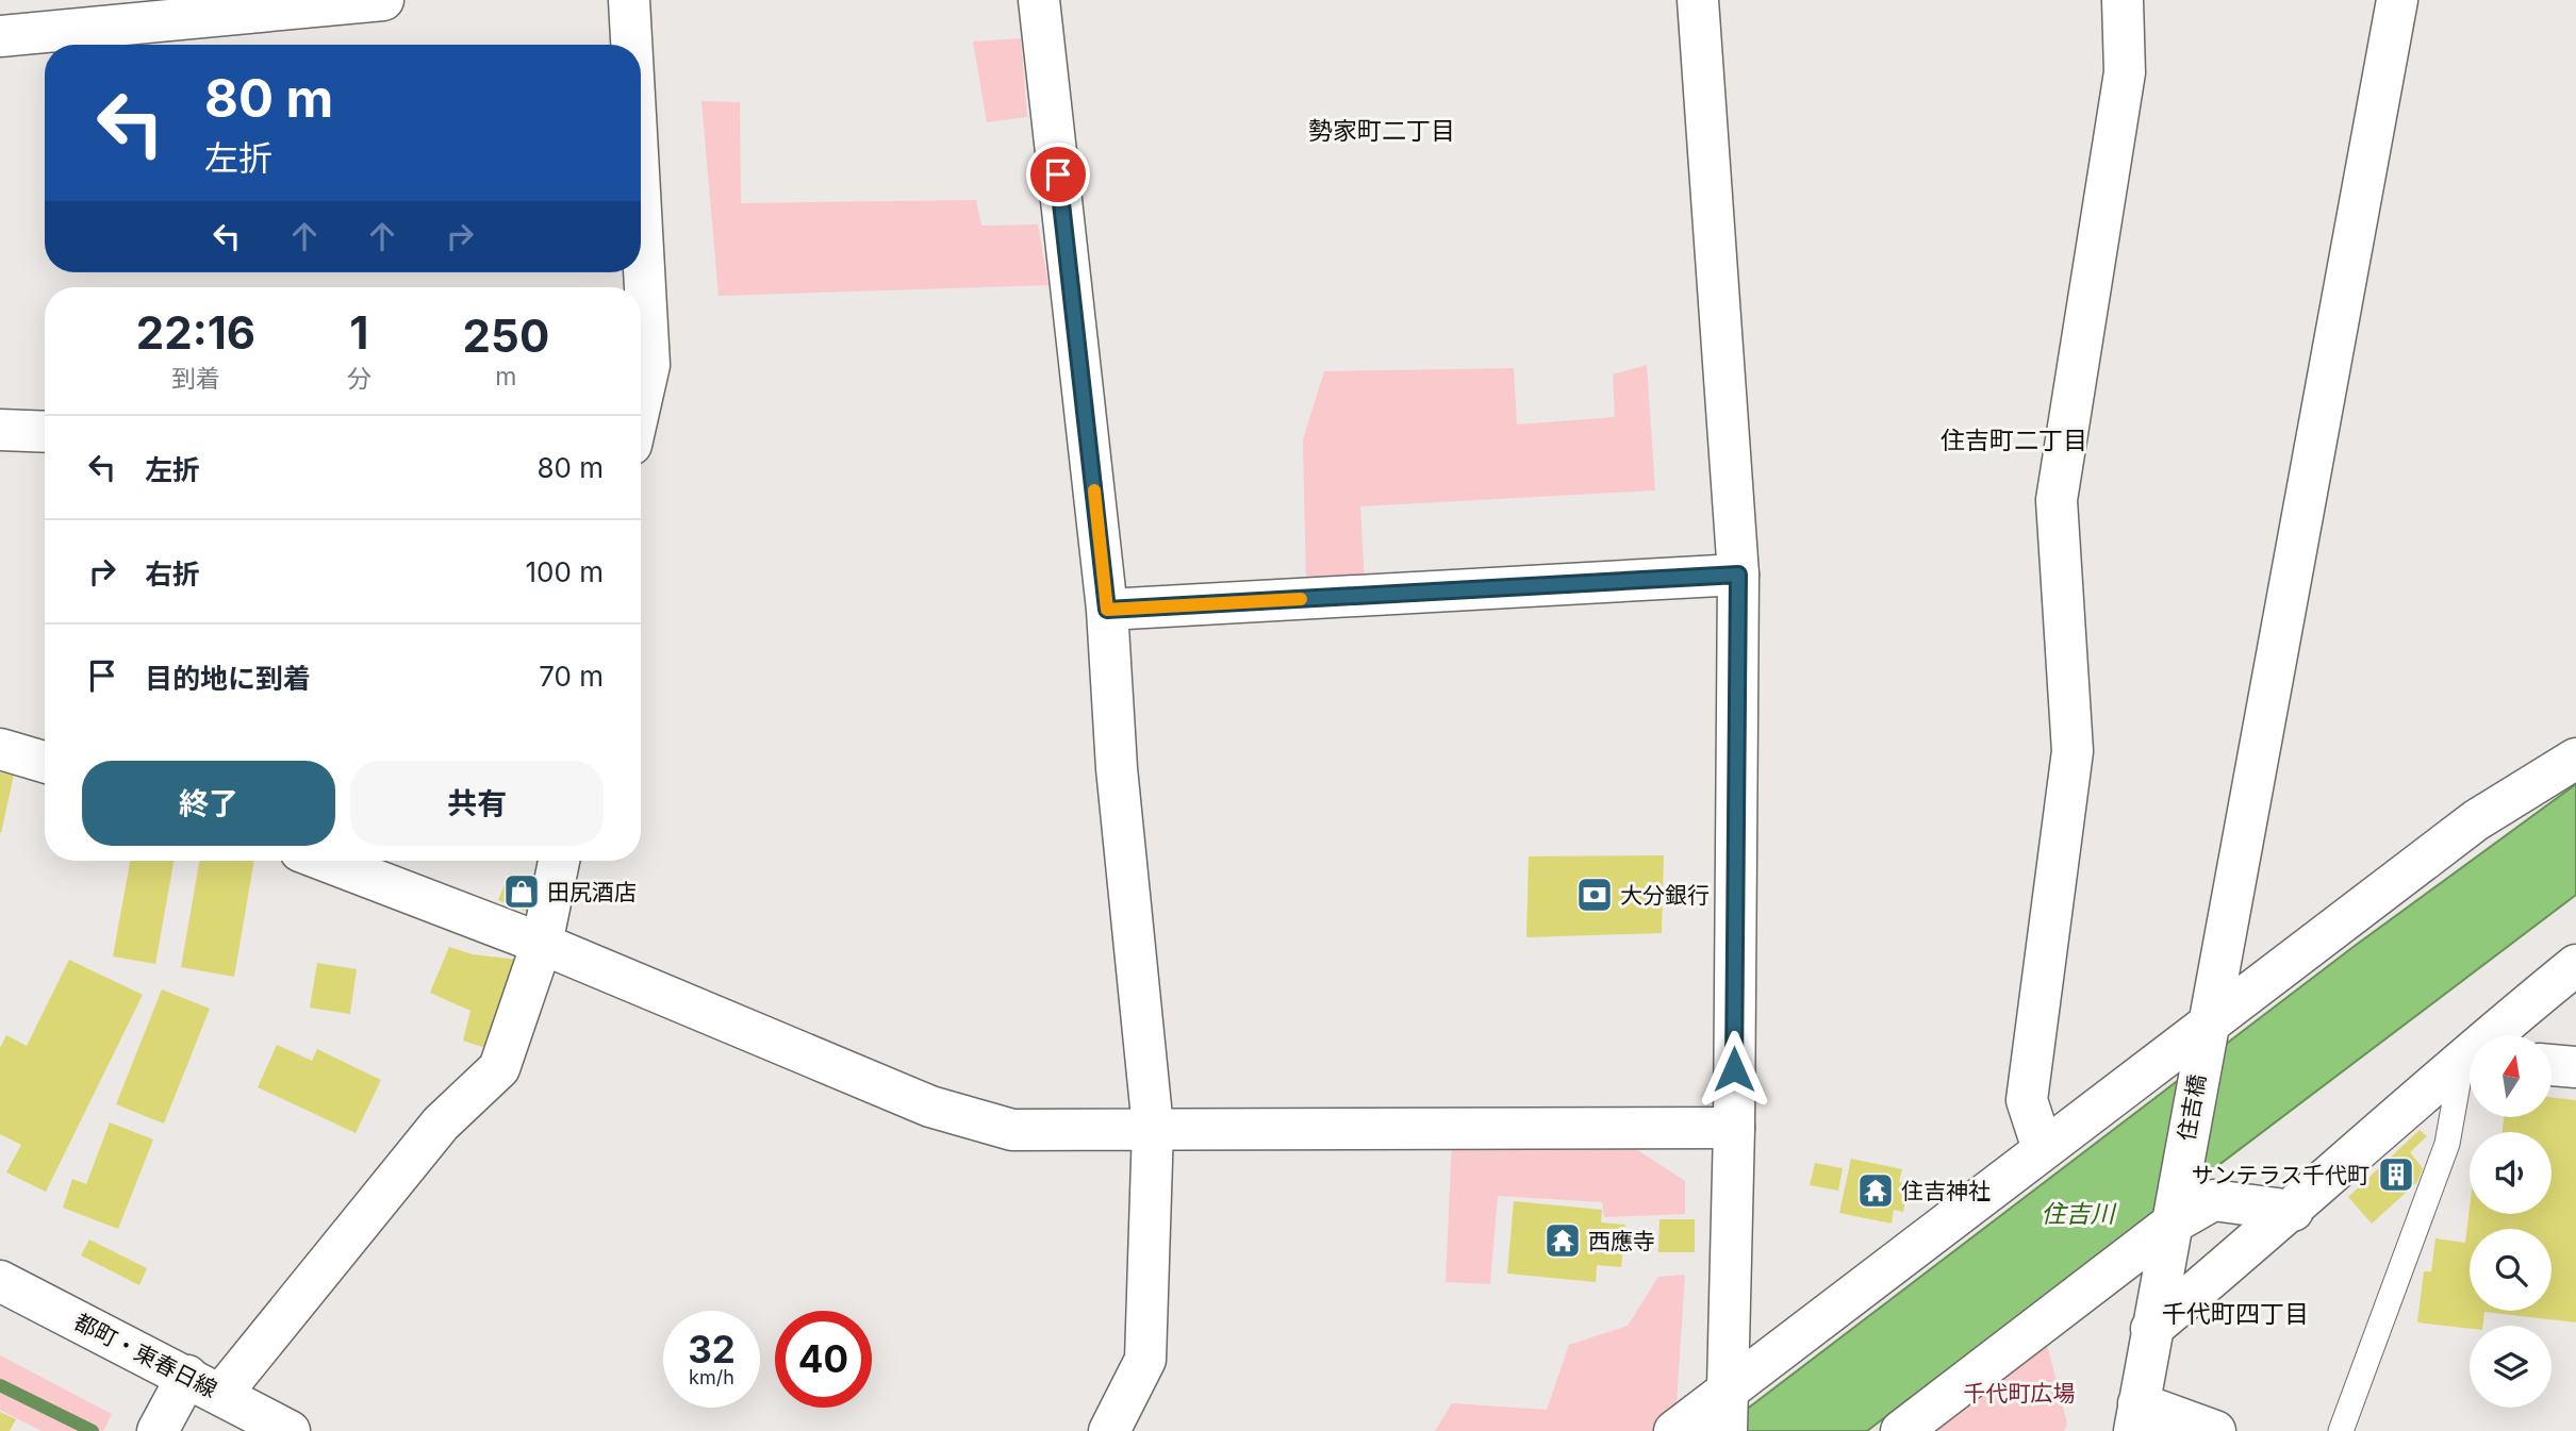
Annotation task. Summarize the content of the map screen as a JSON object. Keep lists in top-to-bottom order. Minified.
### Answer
{"streets":{"street":["住吉橋","都町・東春日線"]},"districts":["勢家町二丁目","住吉町二丁目","千代町四丁目"],"water":["住吉川"],"parks":["千代町広場"],"places":{"shop":["田尻酒店"],"bank":["大分銀行"],"building":["サンテラス千代町"],"temple":["住吉神社","西應寺"]},"north":"top","page":{"turn":["80 m","左折"],"eta":["22:16","到着","1","分","250","m"],"list":[{"name":"左折","value":"80 m"},{"name":"右折","value":"100 m"},{"name":"目的地に到着","value":"70 m"}],"buttons":["終了","共有"],"speed":"32 km/h","limit":"40"}}
